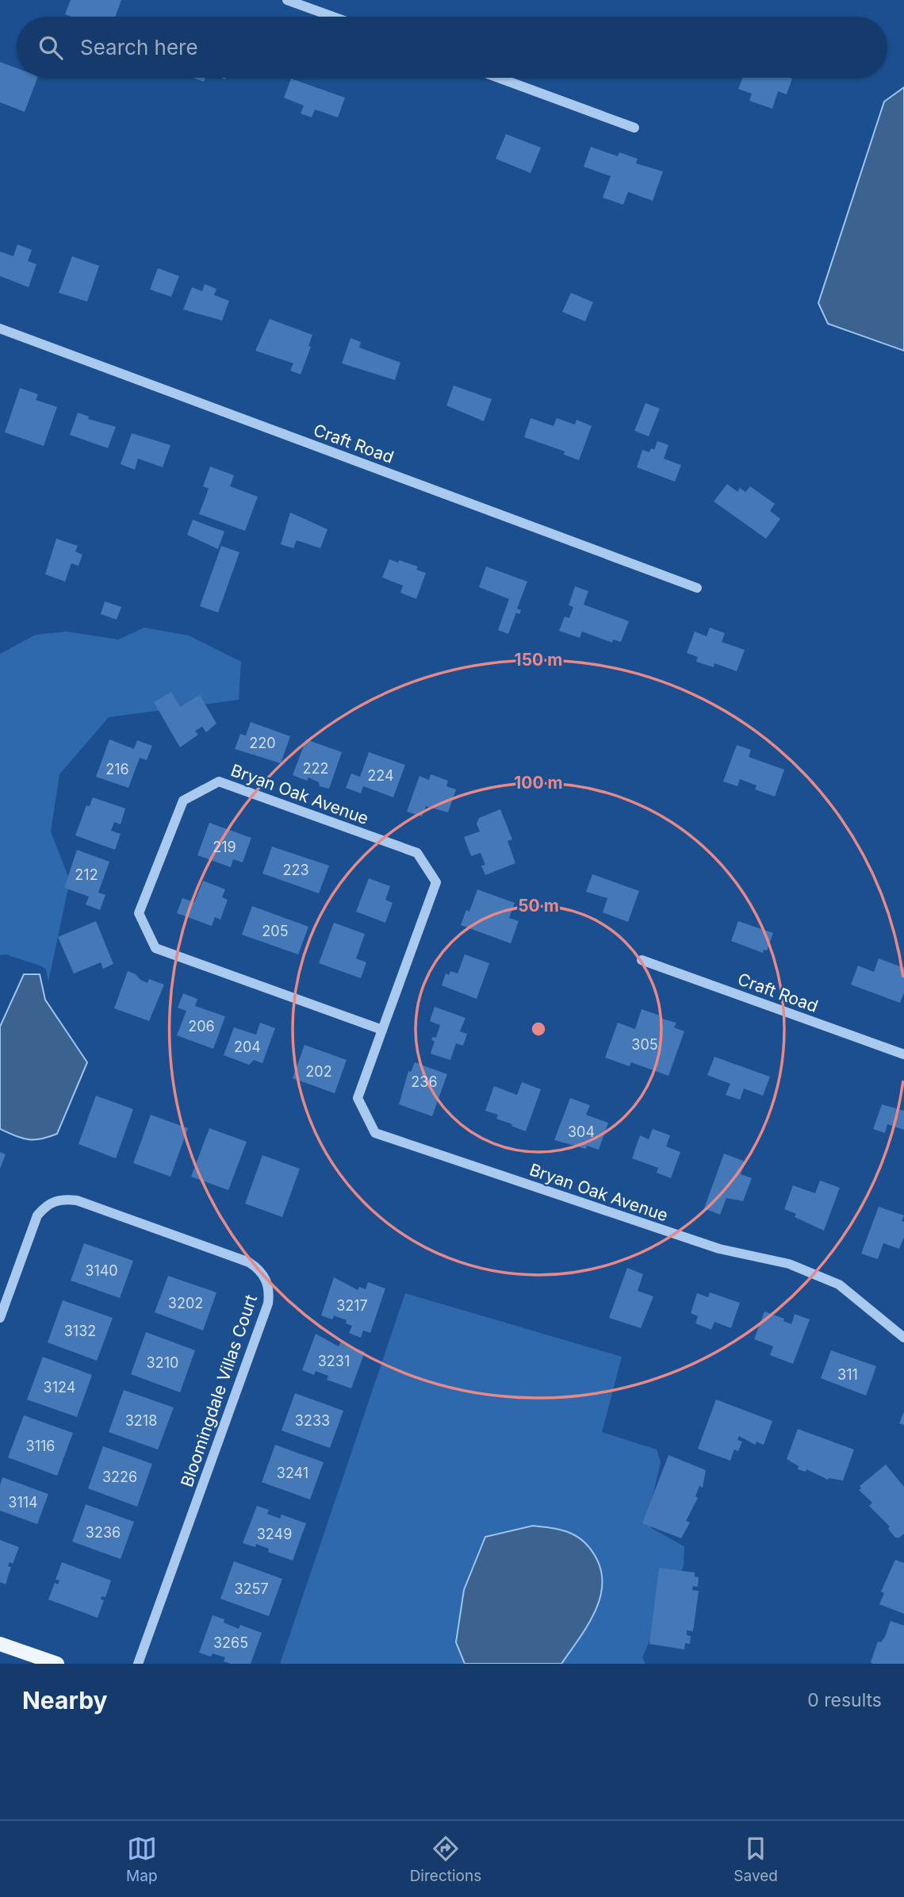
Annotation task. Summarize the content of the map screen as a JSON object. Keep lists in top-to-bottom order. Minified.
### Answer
{"streets":{"street":["Craft Road","Bryan Oak Avenue","Bloomingdale Villas Court"]},"house_numbers":["220","222","216","224","219","223","212","205","206","305","204","202","236","304","3140","3202","3217","3132","3231","3210","311","3124","3218","3233","3116","3241","3226","3114","3236","3249","3257","3265"],"page":{"search":"Search here","heading":["Nearby","0 results"],"nav":["Map","Directions","Saved"]},"rings":["150 m","100 m","50 m"]}
